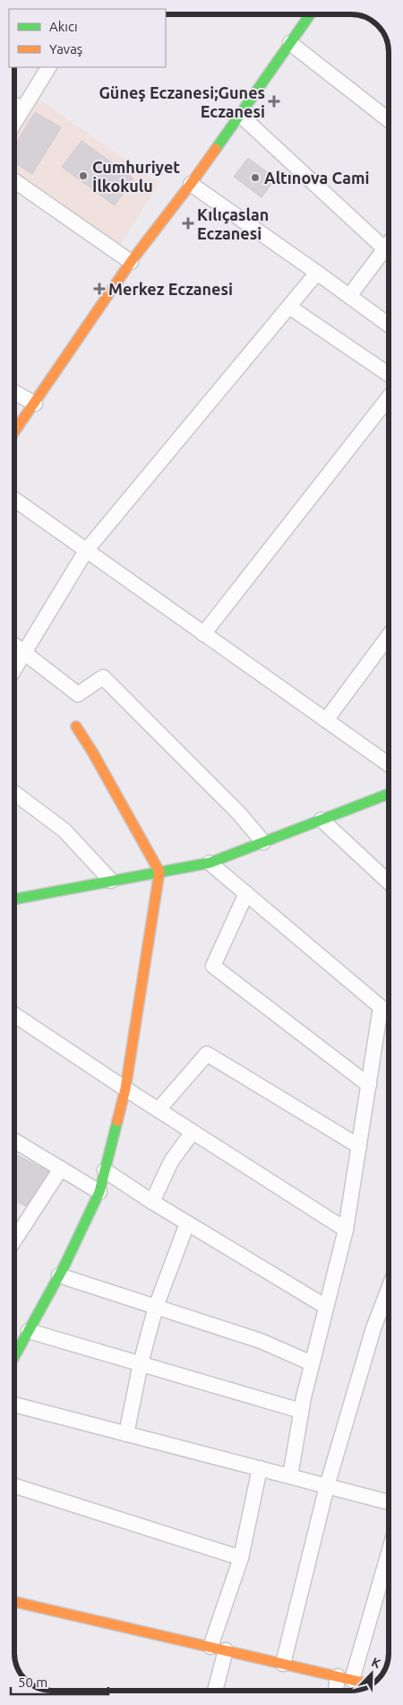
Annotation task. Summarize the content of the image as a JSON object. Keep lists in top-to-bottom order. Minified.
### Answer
{"places":{"health":["Güneş Eczanesi;Gunes Eczanesi","Kılıçaslan Eczanesi","Merkez Eczanesi"],"other":["Cumhuriyet İlkokulu","Altınova Cami"]},"legend":["Akıcı","Yavaş"],"scale_bar":"50 m","north":"top right"}
